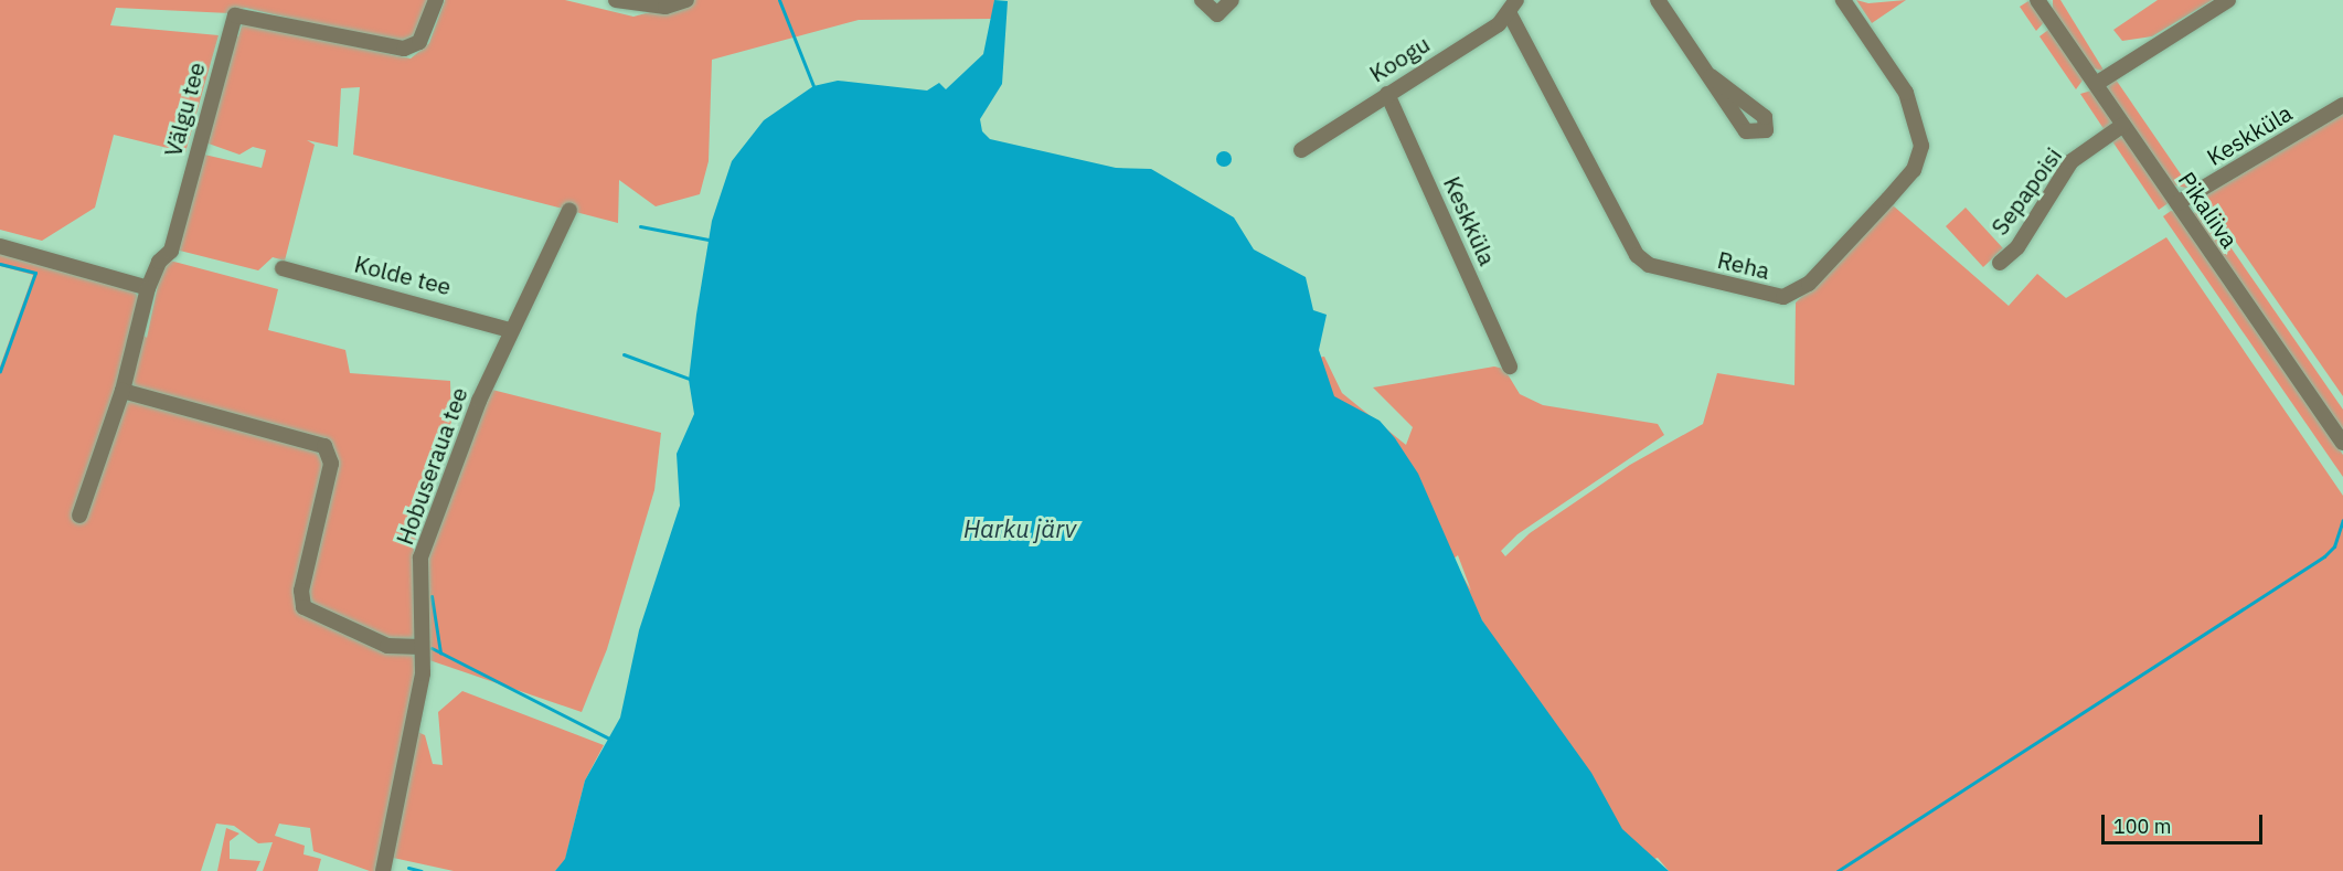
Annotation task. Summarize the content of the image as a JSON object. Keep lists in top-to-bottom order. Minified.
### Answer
{"streets":{"street":["Koogu","Välgu tee","Keskküla","Sepapoisi","Pikaliiva","Reha","Kolde tee","Hobuseraua tee"]},"crossings":[["Koogu","Keskküla"],["Koogu","Reha"],["Keskküla","Pikaliiva"],["Sepapoisi","Pikaliiva"],["Kolde tee","Hobuseraua tee"]],"water":["Harku järv"],"scale_bar":"100 m"}
